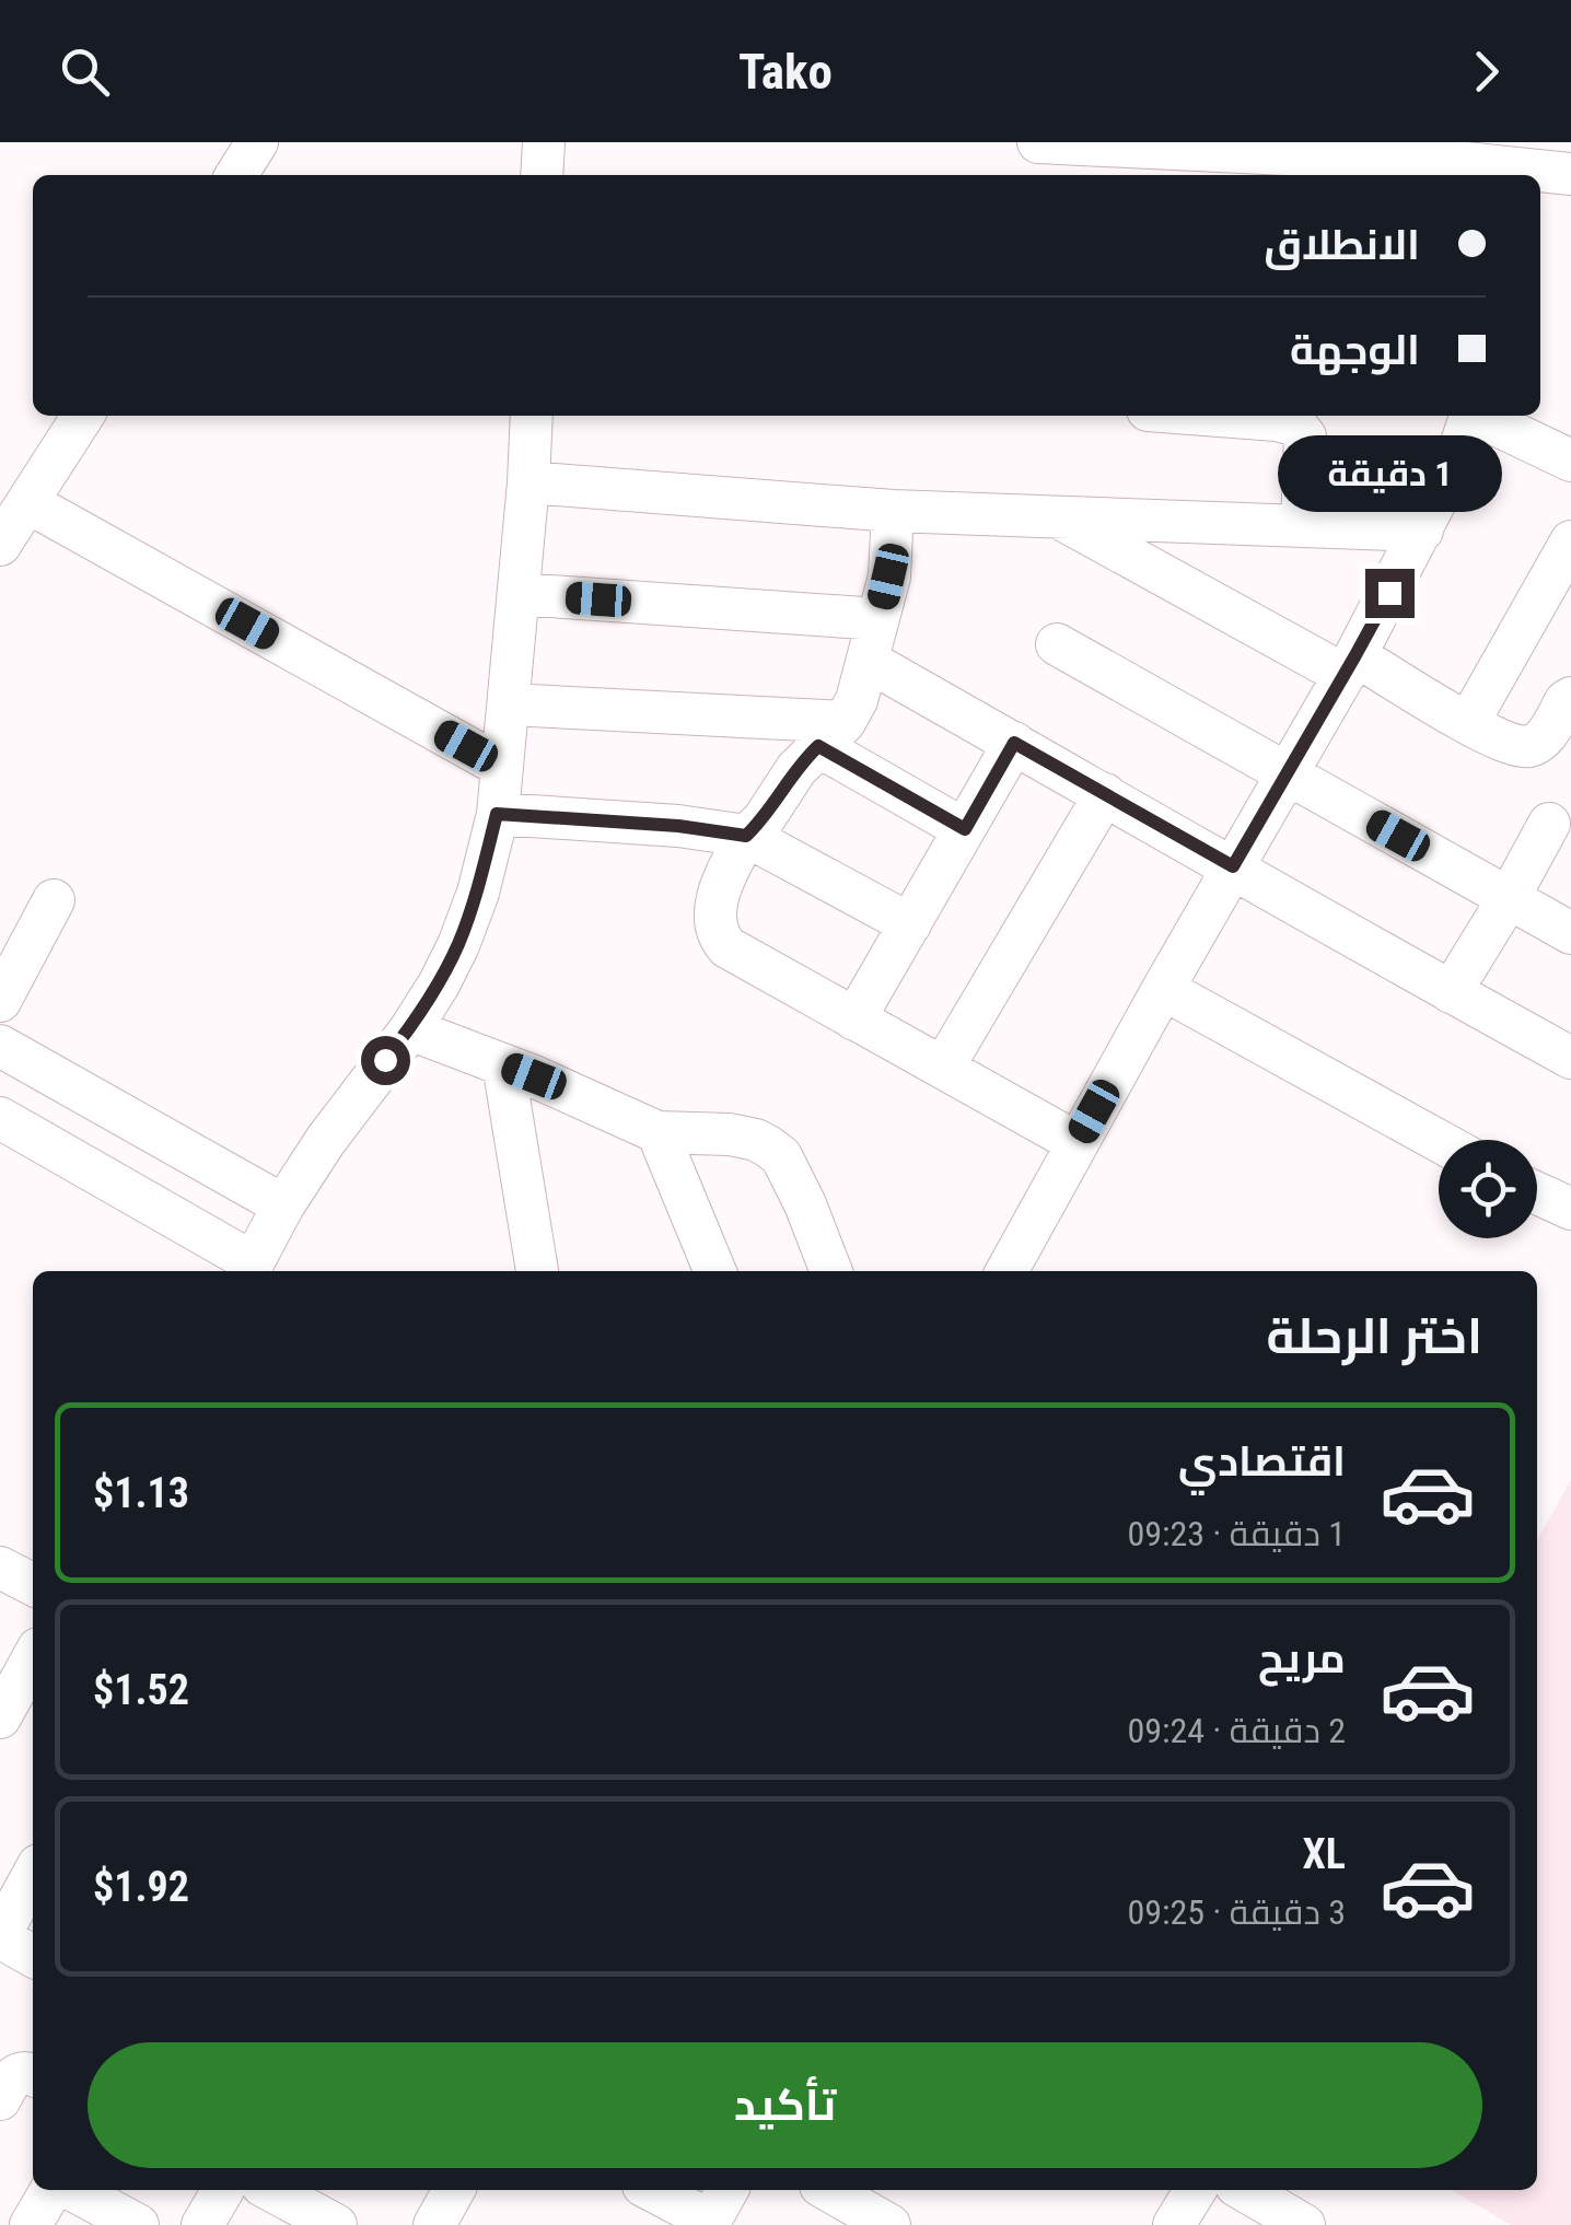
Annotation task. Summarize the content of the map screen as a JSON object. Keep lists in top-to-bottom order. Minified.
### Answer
{"page":{"header":"Tako","banner":["الانطلاق","الوجهة"],"bubble":"1 دقيقة","heading":"اختر الرحلة","list":[{"name":"اقتصادي","note":"1 دقيقة · 09:23","value":"$1.13"},{"name":"مريح","note":"2 دقيقة · 09:24","value":"$1.52"},{"name":"XL","note":"3 دقيقة · 09:25","value":"$1.92"}],"buttons":"تأكيد"}}
